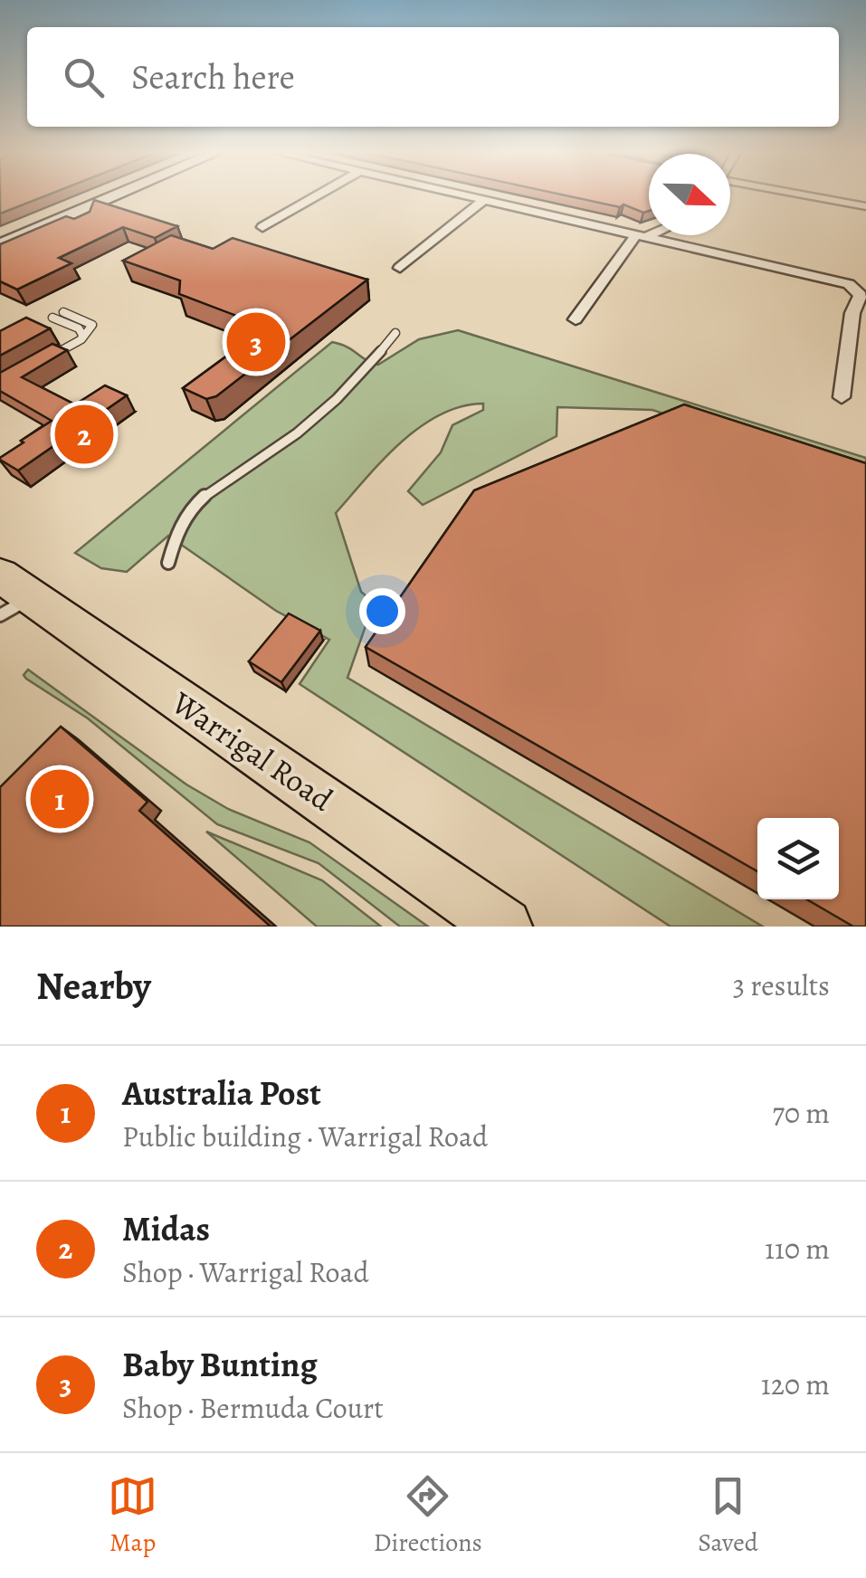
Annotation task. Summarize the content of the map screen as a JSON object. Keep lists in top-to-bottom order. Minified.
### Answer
{"streets":{"highway":["Warrigal Road"]},"north":"right","page":{"search":"Search here","pins":["3","2","1"],"heading":["Nearby","3 results"],"list":[{"mark":"1","name":"Australia Post","note":"Public building · Warrigal Road","value":"70 m"},{"mark":"2","name":"Midas","note":"Shop · Warrigal Road","value":"110 m"},{"mark":"3","name":"Baby Bunting","note":"Shop · Bermuda Court","value":"120 m"}],"nav":["Map","Directions","Saved"]}}
